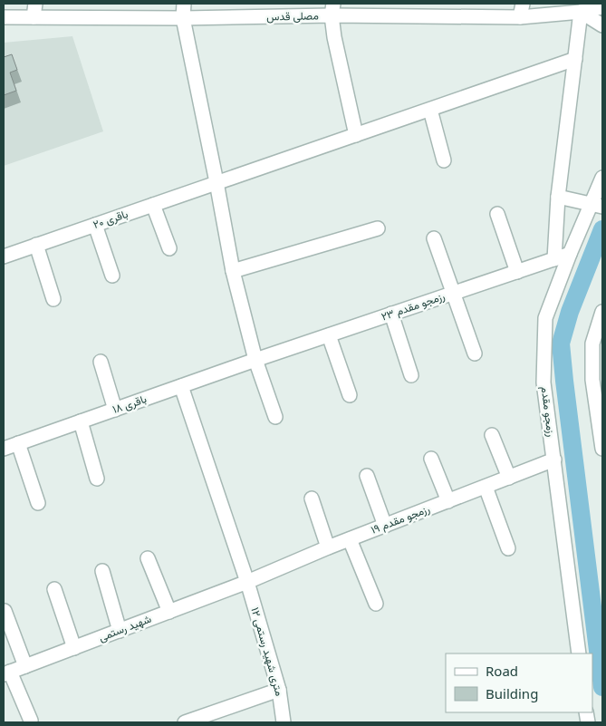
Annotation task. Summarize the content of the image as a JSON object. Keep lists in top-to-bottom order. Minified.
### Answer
{"streets":{"street":["مصلی قدس","باقری ۲۰","رزمجو مقدم ۲۳","باقری ۱۸","رزمجو مقدم","رزمجو مقدم ۱۹","شهید رستمی","۱۲ متری شهید رستمی"]},"crossings":[["رزمجو مقدم ۲۳","باقری ۱۸"],["رزمجو مقدم ۲۳","رزمجو مقدم"],["باقری ۱۸","۱۲ متری شهید رستمی"],["رزمجو مقدم","رزمجو مقدم ۱۹"],["رزمجو مقدم ۱۹","شهید رستمی"],["رزمجو مقدم ۱۹","۱۲ متری شهید رستمی"],["شهید رستمی","۱۲ متری شهید رستمی"]],"legend":["Road","Building"]}
